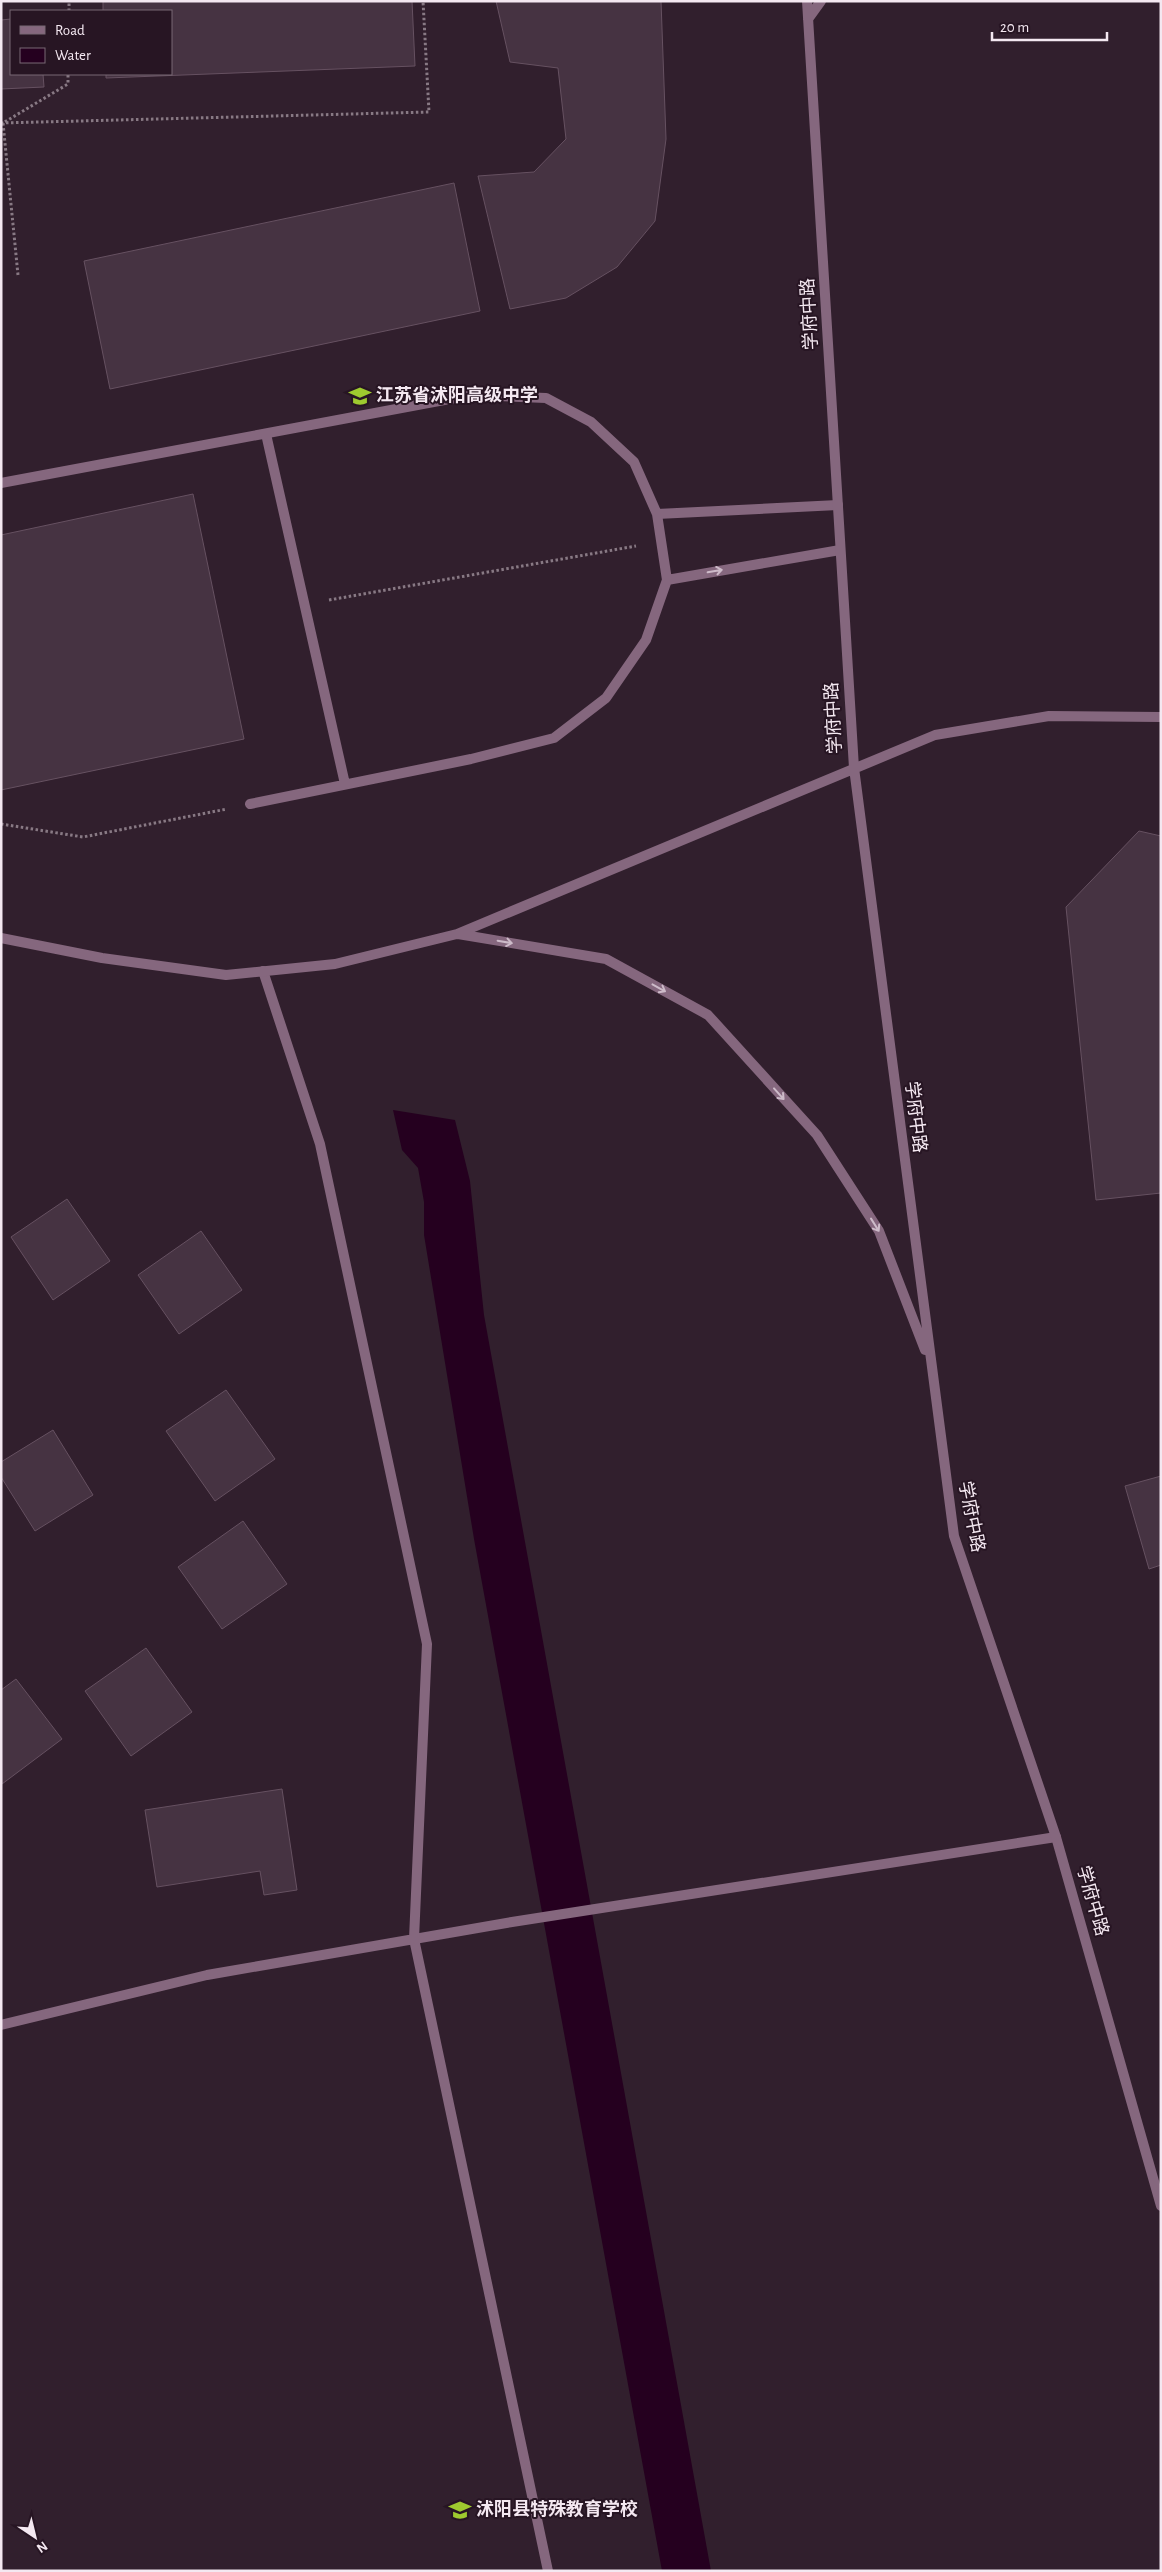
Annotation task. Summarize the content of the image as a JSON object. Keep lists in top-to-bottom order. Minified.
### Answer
{"streets":{"street":["学府中路"]},"places":{"school or university":["江苏省沭阳高级中学","沭阳县特殊教育学校"]},"legend":["Road","Water"],"scale_bar":"20 m","north":"bottom right"}
